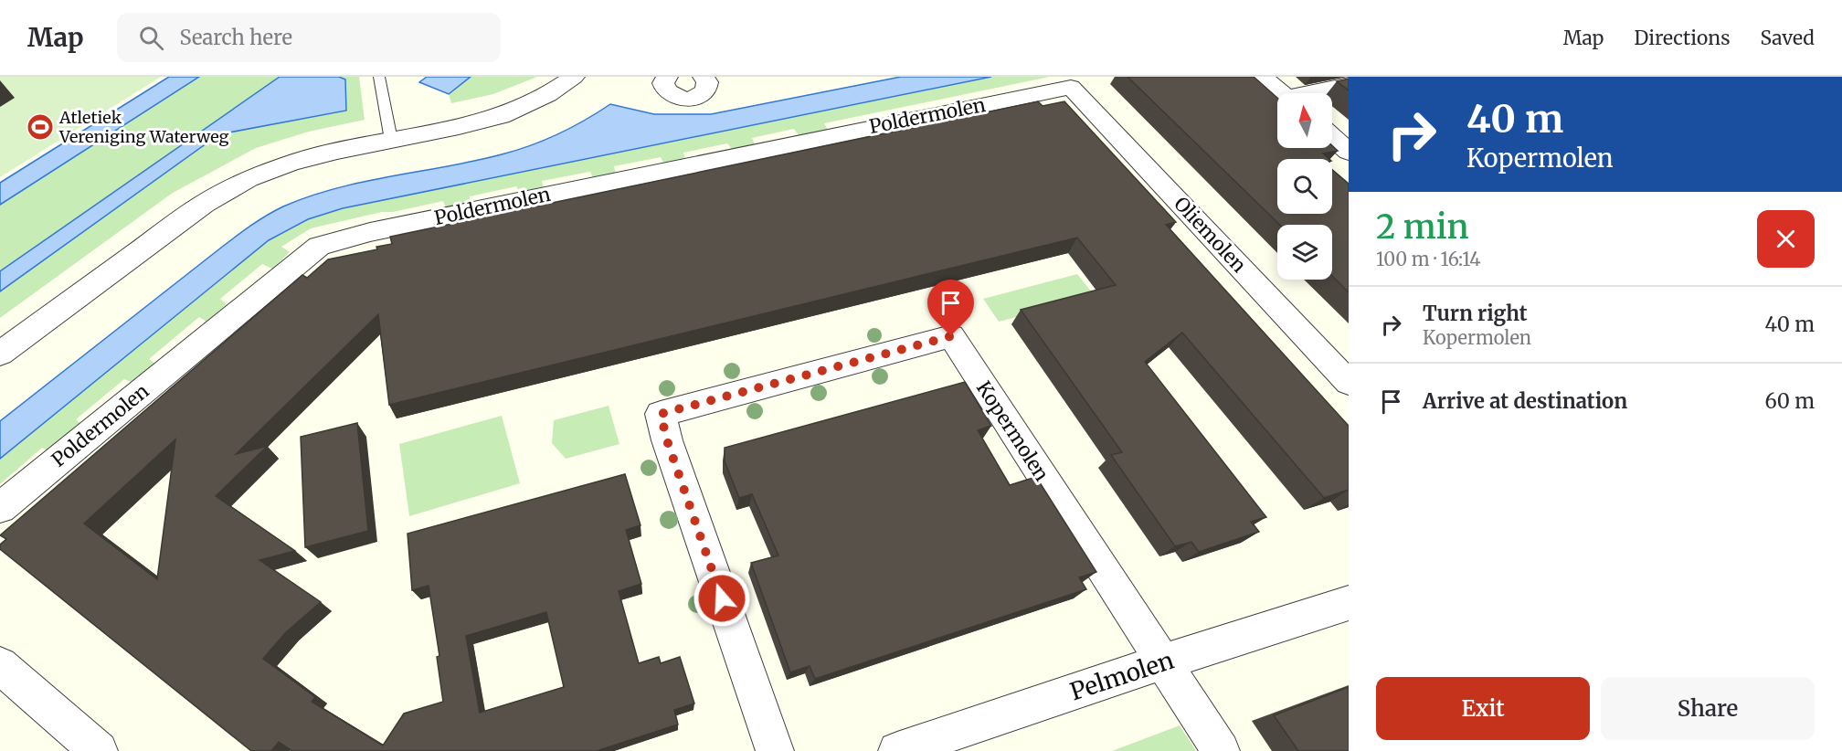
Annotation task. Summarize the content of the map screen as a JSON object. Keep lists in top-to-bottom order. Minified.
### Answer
{"streets":{"street":["Poldermolen","Oliemolen","Kopermolen","Pelmolen"]},"crossings":[["Poldermolen","Oliemolen"],["Kopermolen","Pelmolen"]],"places":{"sports":["Atletiek Vereniging Waterweg"]},"north":"top","page":{"header":"Map","search":"Search here","nav":["Map","Directions","Saved"],"turn":["40 m","Kopermolen"],"heading":["2 min","100 m · 16:14"],"list":[{"name":"Turn right","note":"Kopermolen","value":"40 m"},{"name":"Arrive at destination","value":"60 m"}],"buttons":["Exit","Share"]}}
